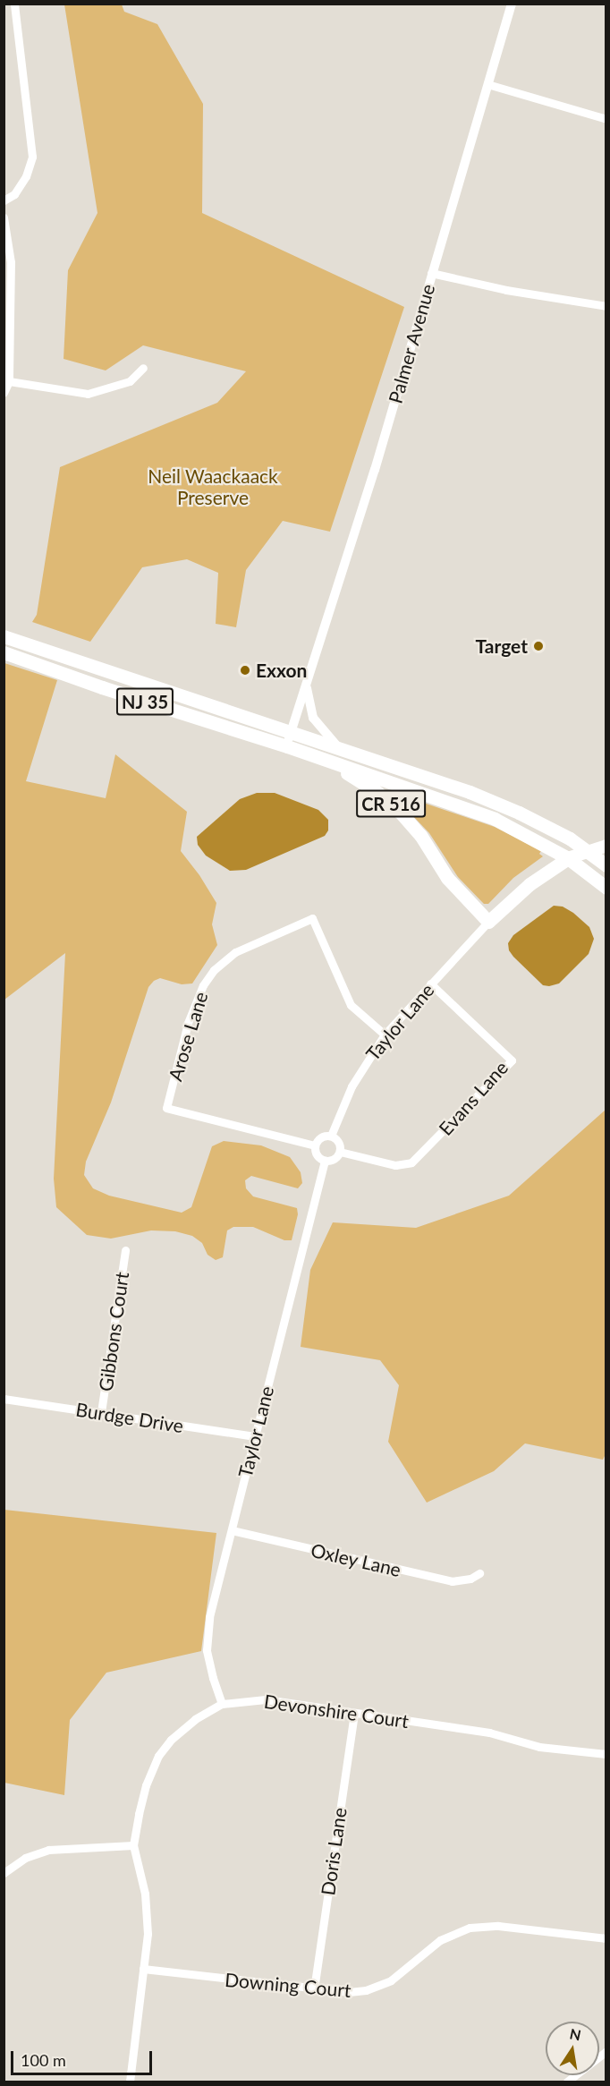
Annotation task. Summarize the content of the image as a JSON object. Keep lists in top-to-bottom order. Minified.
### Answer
{"streets":{"highway":["NJ 35","CR 516"],"street":["Palmer Avenue","Taylor Lane","Arose Lane","Evans Lane","Gibbons Court","Burdge Drive","Oxley Lane","Devonshire Court","Doris Lane","Downing Court"]},"crossings":[["Palmer Avenue","NJ 35"],["NJ 35","CR 516"],["CR 516","Taylor Lane"],["Taylor Lane","Arose Lane"],["Taylor Lane","Evans Lane"],["Taylor Lane","Burdge Drive"],["Taylor Lane","Oxley Lane"],["Taylor Lane","Devonshire Court"],["Arose Lane","Evans Lane"],["Gibbons Court","Burdge Drive"],["Devonshire Court","Doris Lane"],["Devonshire Court","Downing Court"],["Doris Lane","Downing Court"]],"parks":["Neil Waackaack Preserve"],"places":["Target","Exxon"],"scale_bar":"100 m","north":"top"}
